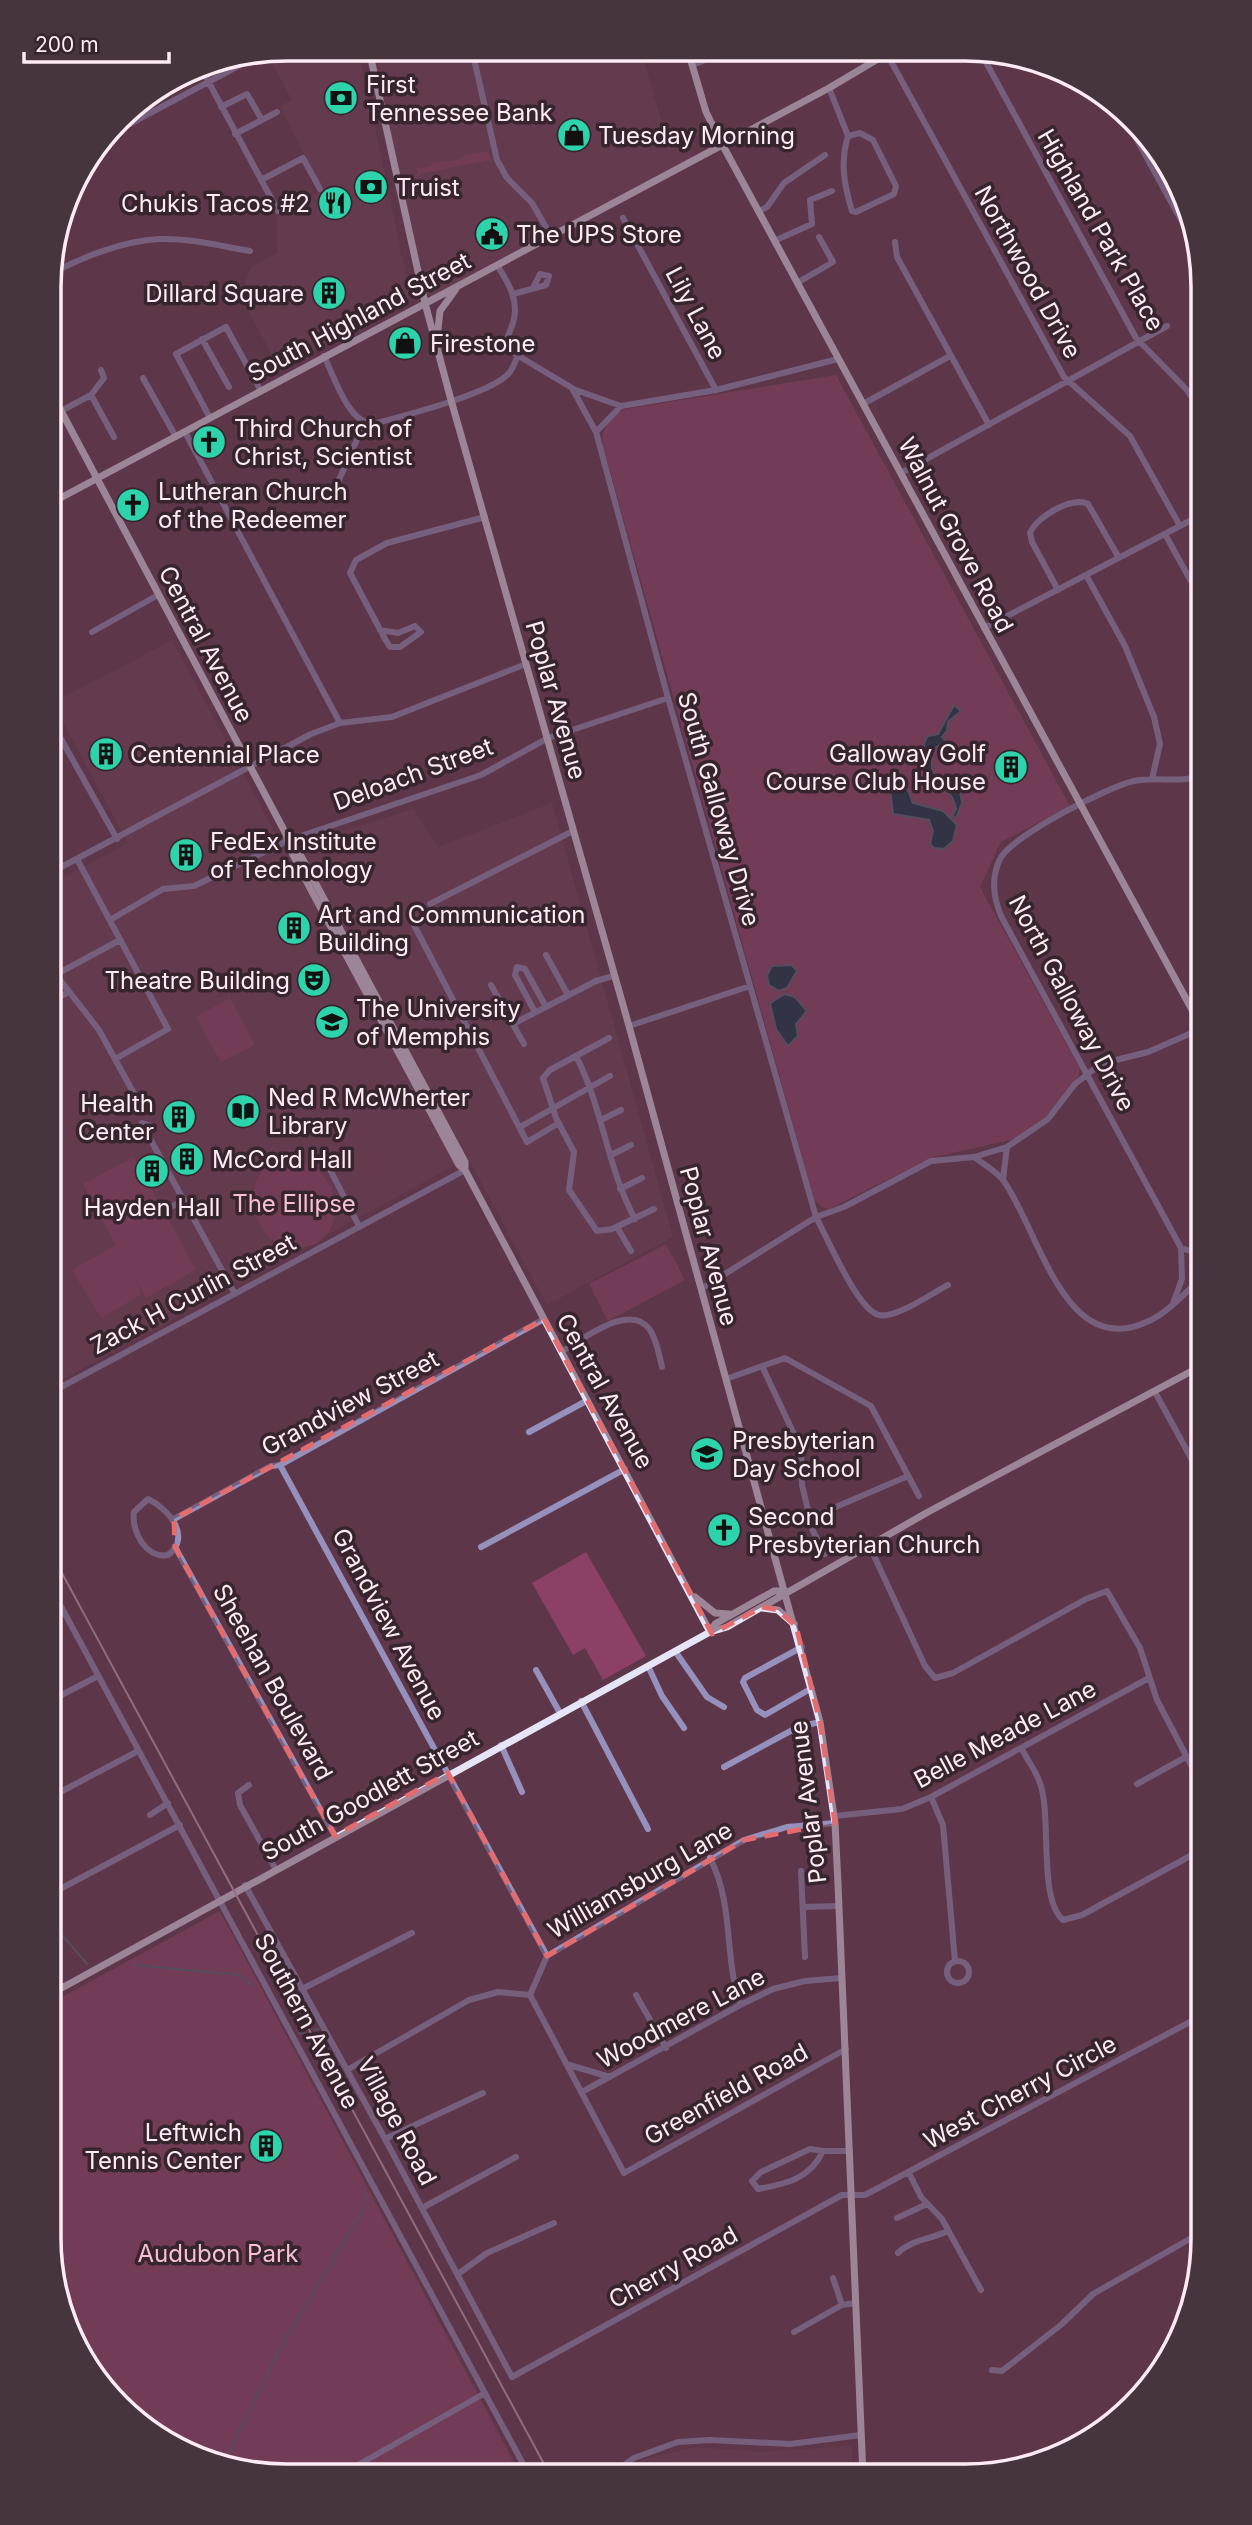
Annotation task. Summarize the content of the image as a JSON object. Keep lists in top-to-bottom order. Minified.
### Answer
{"streets":{"main road":["South Highland Street","Walnut Grove Road","Central Avenue","Poplar Avenue","South Goodlett Street"],"street":["Highland Park Place","Northwood Drive","Lily Lane","Deloach Street","South Galloway Drive","North Galloway Drive","Zack H Curlin Street","Grandview Street","Grandview Avenue","Sheehan Boulevard","Belle Meade Lane","Williamsburg Lane","Woodmere Lane","Southern Avenue","West Cherry Circle","Greenfield Road","Village Road","Cherry Road"]},"crossings":[["South Highland Street","Walnut Grove Road"],["South Highland Street","Central Avenue"],["South Highland Street","Poplar Avenue"],["Walnut Grove Road","North Galloway Drive"],["Central Avenue","Deloach Street"],["Central Avenue","Zack H Curlin Street"],["Central Avenue","Grandview Street"],["Central Avenue","South Goodlett Street"],["Poplar Avenue","Deloach Street"],["Poplar Avenue","Belle Meade Lane"],["Poplar Avenue","South Goodlett Street"],["Poplar Avenue","Williamsburg Lane"],["Poplar Avenue","Woodmere Lane"],["Poplar Avenue","West Cherry Circle"],["Poplar Avenue","Greenfield Road"],["Poplar Avenue","Cherry Road"],["Deloach Street","South Galloway Drive"],["Grandview Street","Grandview Avenue"],["Grandview Street","Sheehan Boulevard"],["Grandview Avenue","South Goodlett Street"],["Grandview Avenue","Williamsburg Lane"],["Sheehan Boulevard","South Goodlett Street"],["Belle Meade Lane","Williamsburg Lane"],["South Goodlett Street","Southern Avenue"],["South Goodlett Street","Village Road"],["Woodmere Lane","Greenfield Road"],["West Cherry Circle","Cherry Road"],["Village Road","Cherry Road"]],"parks":["The Ellipse","Audubon Park"],"places":{"bank":["First Tennessee Bank","Truist"],"shop":["Tuesday Morning","Firestone"],"restaurant":["Chukis Tacos #2"],"public building":["The UPS Store"],"building":["Dillard Square","Centennial Place","Galloway Golf Course Club House","FedEx Institute of Technology","Art and Communication Building","Health Center","McCord Hall","Hayden Hall","Leftwich Tennis Center"],"church":["Third Church of Christ, Scientist","Lutheran Church of the Redeemer","Second Presbyterian Church"],"theatre":["Theatre Building"],"school or university":["The University of Memphis","Presbyterian Day School"],"library":["Ned R McWherter Library"]},"scale_bar":"200 m"}
